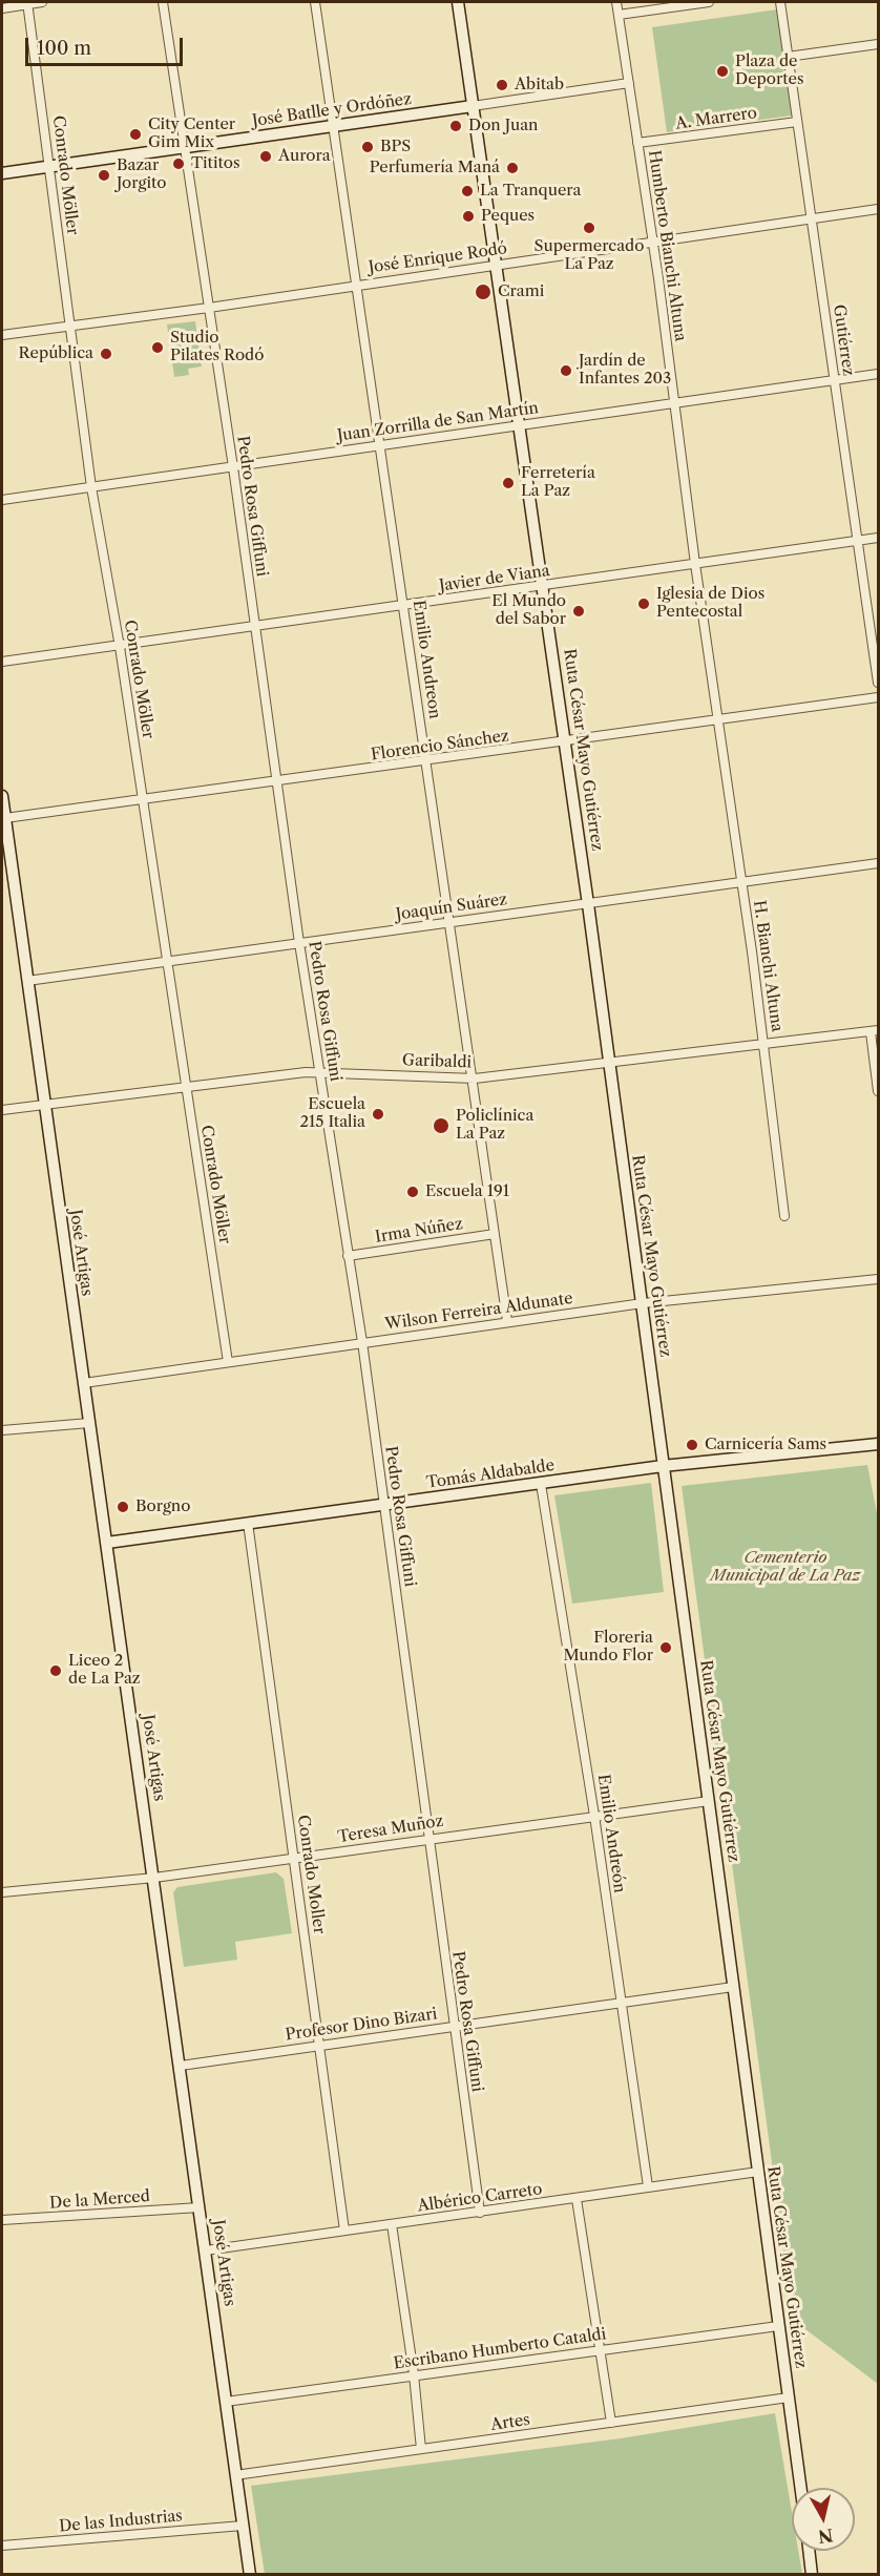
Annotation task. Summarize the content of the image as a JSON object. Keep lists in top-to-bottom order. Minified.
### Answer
{"streets":{"street":["José Batlle y Ordóñez","A. Marrero","Conrado Möller","Humberto Bianchi Altuna","José Enrique Rodó","Gutiérrez","Juan Zorrilla de San Martín","Pedro Rosa Giffuni","Javier de Viana","Emilio Andreon","Florencio Sánchez","Ruta César Mayo Gutiérrez","Joaquín Suárez","H. Bianchi Altuna","Garibaldi","Irma Núñez","José Artigas","Wilson Ferreira Aldunate","Tomás Aldabalde","Teresa Muñoz","Emilio Andreón","Conrado Moller","Profesor Dino Bizari","Albérico Carreto","De la Merced","Escribano Humberto Cataldi","Artes","De las Industrias"]},"crossings":[["José Batlle y Ordóñez","Conrado Möller"],["José Batlle y Ordóñez","Humberto Bianchi Altuna"],["José Batlle y Ordóñez","Pedro Rosa Giffuni"],["José Batlle y Ordóñez","Emilio Andreon"],["José Batlle y Ordóñez","Ruta César Mayo Gutiérrez"],["A. Marrero","Humberto Bianchi Altuna"],["A. Marrero","Gutiérrez"],["Conrado Möller","José Enrique Rodó"],["Conrado Möller","Juan Zorrilla de San Martín"],["Conrado Möller","Javier de Viana"],["Conrado Möller","Florencio Sánchez"],["Conrado Möller","Joaquín Suárez"],["Conrado Möller","Garibaldi"],["Conrado Möller","Wilson Ferreira Aldunate"],["Humberto Bianchi Altuna","José Enrique Rodó"],["Humberto Bianchi Altuna","Juan Zorrilla de San Martín"],["Humberto Bianchi Altuna","Javier de Viana"],["Humberto Bianchi Altuna","Florencio Sánchez"],["Humberto Bianchi Altuna","H. Bianchi Altuna"],["José Enrique Rodó","Gutiérrez"],["José Enrique Rodó","Pedro Rosa Giffuni"],["José Enrique Rodó","Emilio Andreon"],["José Enrique Rodó","Ruta César Mayo Gutiérrez"],["Gutiérrez","Juan Zorrilla de San Martín"],["Gutiérrez","Javier de Viana"],["Juan Zorrilla de San Martín","Pedro Rosa Giffuni"],["Juan Zorrilla de San Martín","Emilio Andreon"],["Juan Zorrilla de San Martín","Ruta César Mayo Gutiérrez"],["Pedro Rosa Giffuni","Javier de Viana"],["Pedro Rosa Giffuni","Florencio Sánchez"],["Pedro Rosa Giffuni","Joaquín Suárez"],["Pedro Rosa Giffuni","Garibaldi"],["Pedro Rosa Giffuni","Irma Núñez"],["Pedro Rosa Giffuni","Wilson Ferreira Aldunate"],["Pedro Rosa Giffuni","Tomás Aldabalde"],["Pedro Rosa Giffuni","Teresa Muñoz"],["Pedro Rosa Giffuni","Profesor Dino Bizari"],["Pedro Rosa Giffuni","Albérico Carreto"],["Javier de Viana","Emilio Andreon"],["Javier de Viana","Ruta César Mayo Gutiérrez"],["Emilio Andreon","Florencio Sánchez"],["Emilio Andreon","Joaquín Suárez"],["Emilio Andreon","Garibaldi"],["Emilio Andreon","Irma Núñez"],["Emilio Andreon","Wilson Ferreira Aldunate"],["Florencio Sánchez","Ruta César Mayo Gutiérrez"],["Florencio Sánchez","H. Bianchi Altuna"],["Florencio Sánchez","José Artigas"],["Ruta César Mayo Gutiérrez","Joaquín Suárez"],["Ruta César Mayo Gutiérrez","Garibaldi"],["Ruta César Mayo Gutiérrez","Wilson Ferreira Aldunate"],["Ruta César Mayo Gutiérrez","Tomás Aldabalde"],["Ruta César Mayo Gutiérrez","Teresa Muñoz"],["Ruta César Mayo Gutiérrez","Profesor Dino Bizari"],["Ruta César Mayo Gutiérrez","Albérico Carreto"],["Ruta César Mayo Gutiérrez","Escribano Humberto Cataldi"],["Ruta César Mayo Gutiérrez","Artes"],["Joaquín Suárez","H. Bianchi Altuna"],["Joaquín Suárez","José Artigas"],["H. Bianchi Altuna","Garibaldi"],["Garibaldi","José Artigas"],["José Artigas","Wilson Ferreira Aldunate"],["José Artigas","Tomás Aldabalde"],["José Artigas","Teresa Muñoz"],["José Artigas","Profesor Dino Bizari"],["José Artigas","Albérico Carreto"],["José Artigas","De la Merced"],["José Artigas","Escribano Humberto Cataldi"],["José Artigas","Artes"],["José Artigas","De las Industrias"],["Tomás Aldabalde","Emilio Andreón"],["Tomás Aldabalde","Conrado Moller"],["Teresa Muñoz","Emilio Andreón"],["Teresa Muñoz","Conrado Moller"],["Emilio Andreón","Profesor Dino Bizari"],["Emilio Andreón","Albérico Carreto"],["Conrado Moller","Profesor Dino Bizari"],["Conrado Moller","Albérico Carreto"]],"parks":["Cementerio Municipal de La Paz"],"places":["Plaza de Deportes","Abitab","Don Juan","City Center Gim Mix","BPS","Aurora","Tititos","Perfumería Maná","Bazar Jorgito","La Tranquera","Peques","Supermercado La Paz","Crami","Studio Pilates Rodó","República","Jardín de Infantes 203","Ferretería La Paz","Iglesia de Dios Pentecostal","El Mundo del Sabor","Escuela 215 Italia","Policlínica La Paz","Escuela 191","Carnicería Sams","Borgno","Floreria Mundo Flor","Liceo 2 de La Paz"],"scale_bar":"100 m","north":"bottom"}
